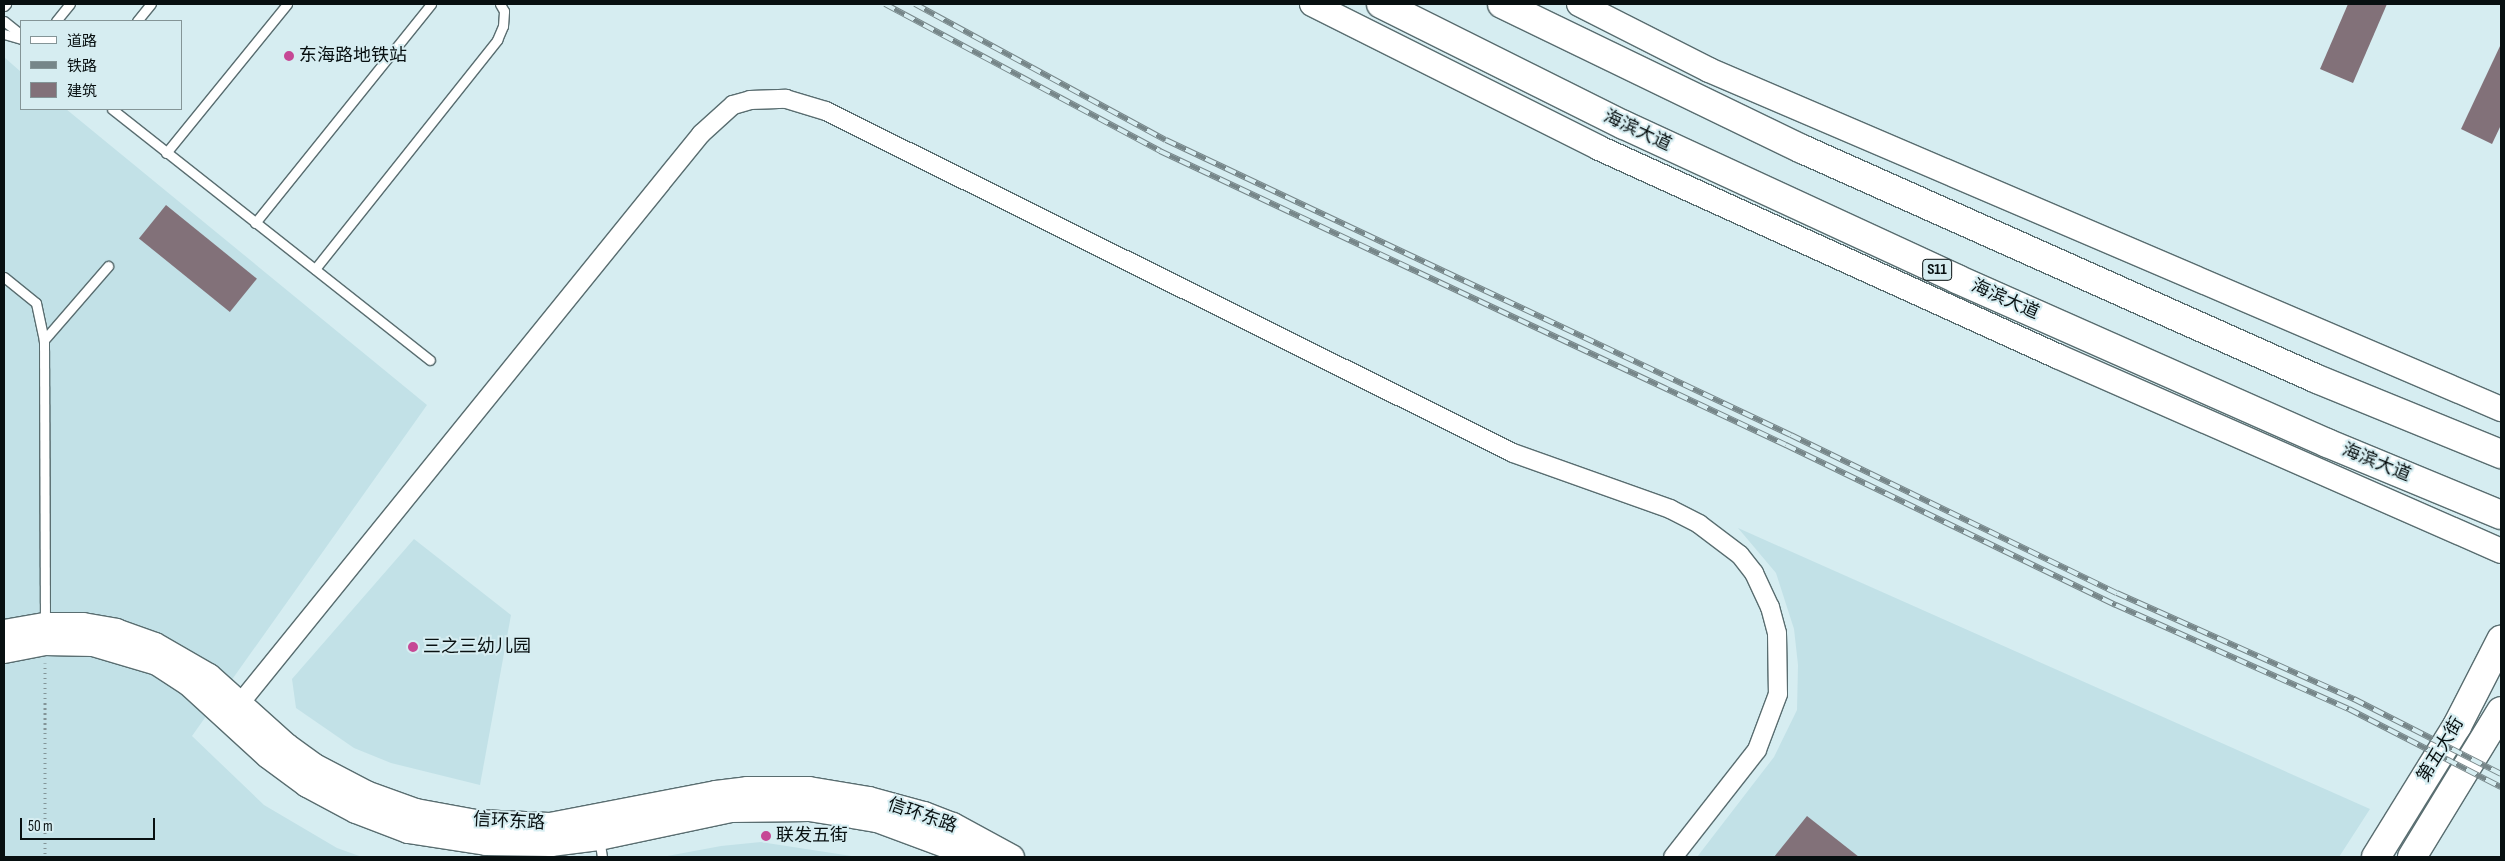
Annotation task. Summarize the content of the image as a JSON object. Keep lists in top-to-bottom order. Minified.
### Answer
{"streets":{"main road":["海滨大道","S11","第五大街","信环东路"]},"places":["东海路地铁站","三之三幼儿园","联发五街"],"legend":["道路","铁路","建筑"],"scale_bar":"50 m"}
